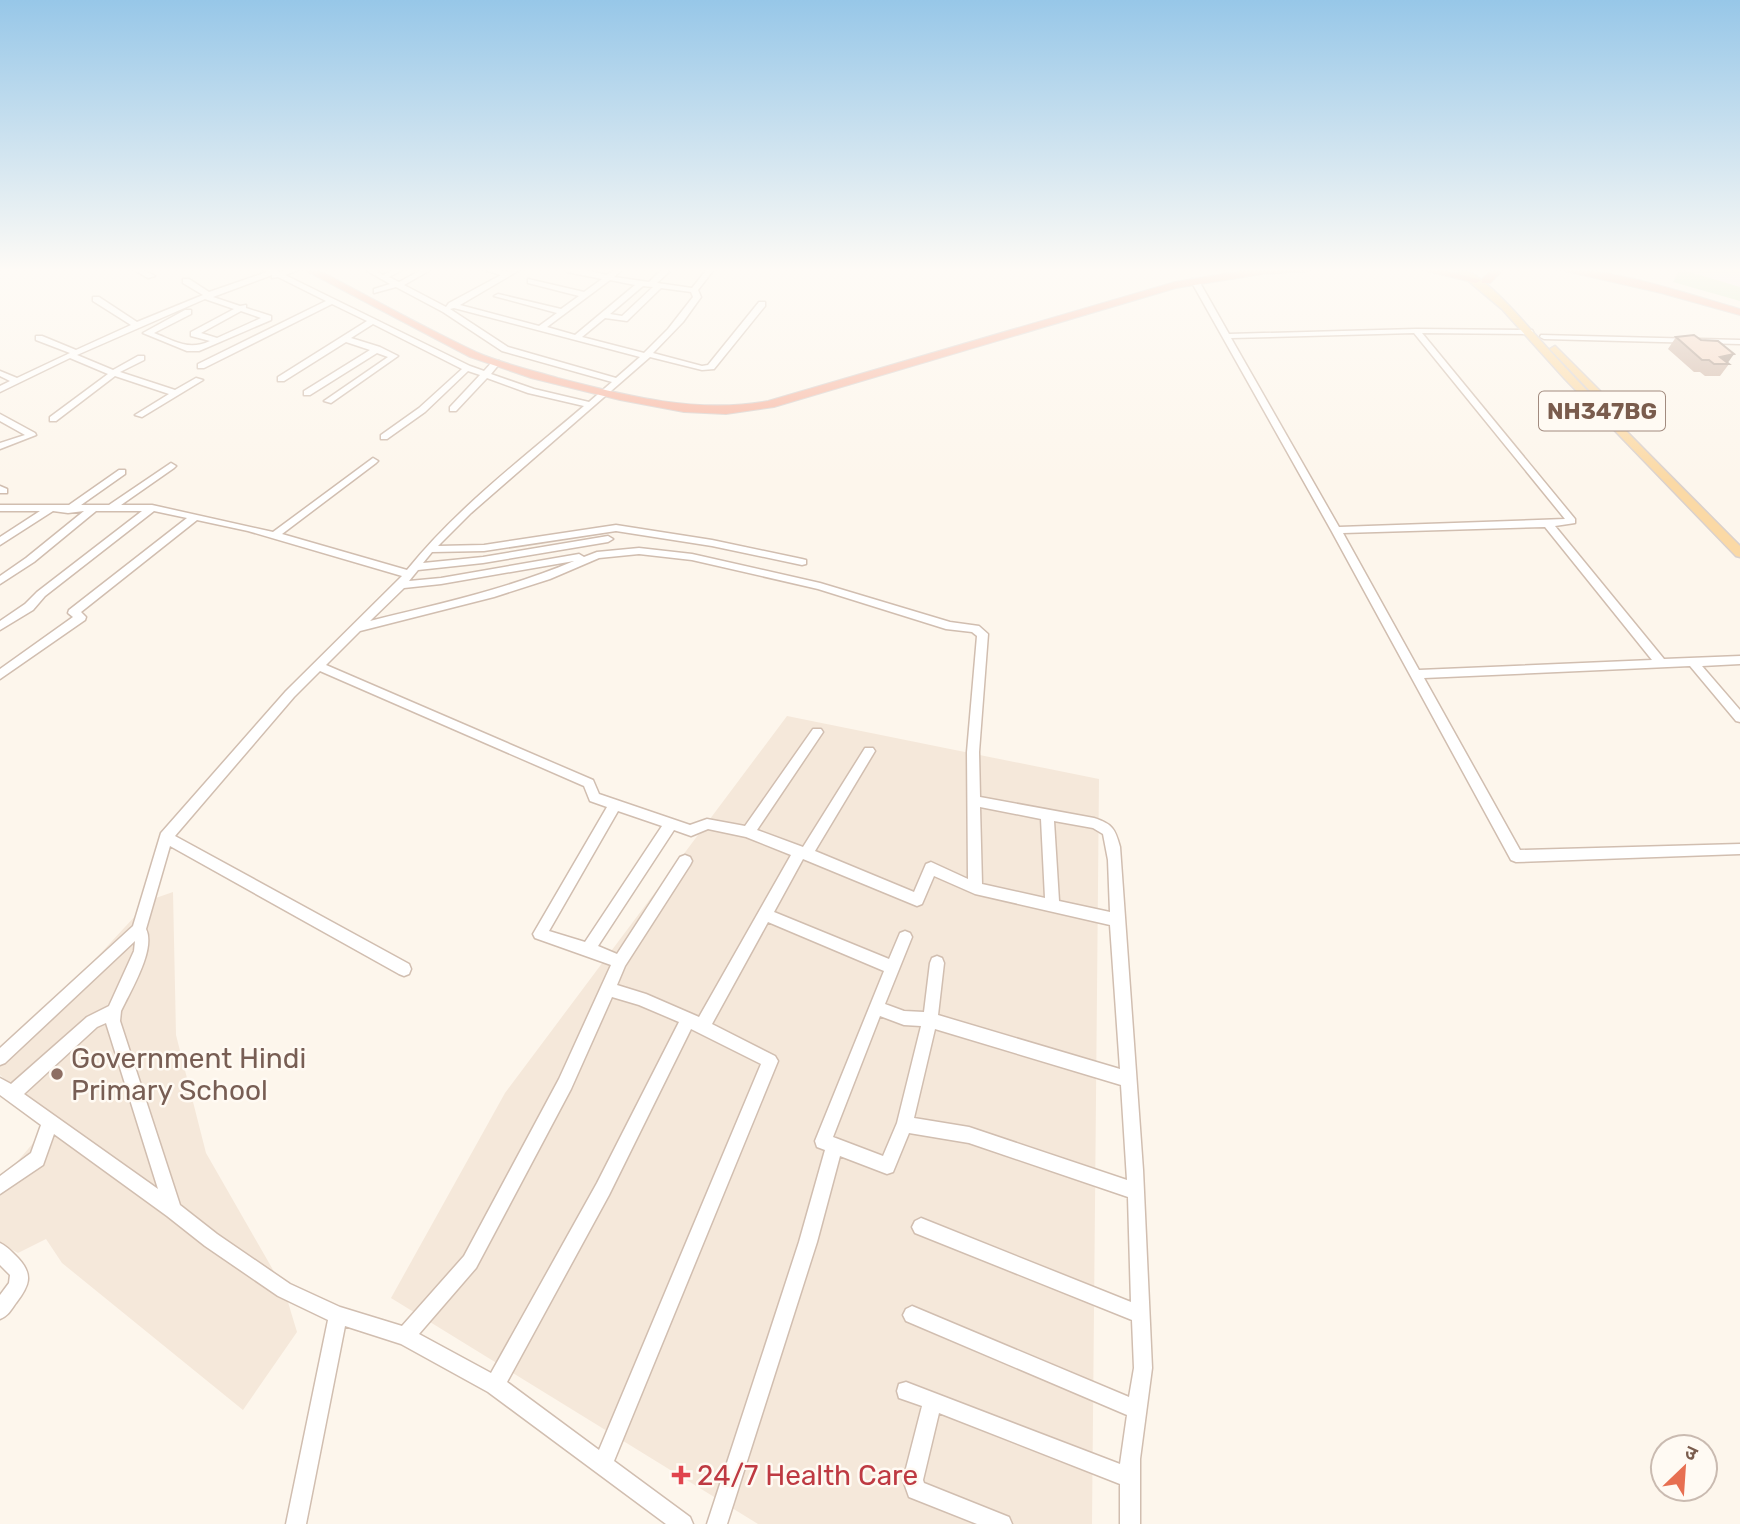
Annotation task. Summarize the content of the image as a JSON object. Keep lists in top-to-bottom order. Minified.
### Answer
{"streets":{"main road":["NH347BG"]},"places":{"other":["Government Hindi Primary School"],"health":["24/7 Health Care"]},"north":"top right"}
